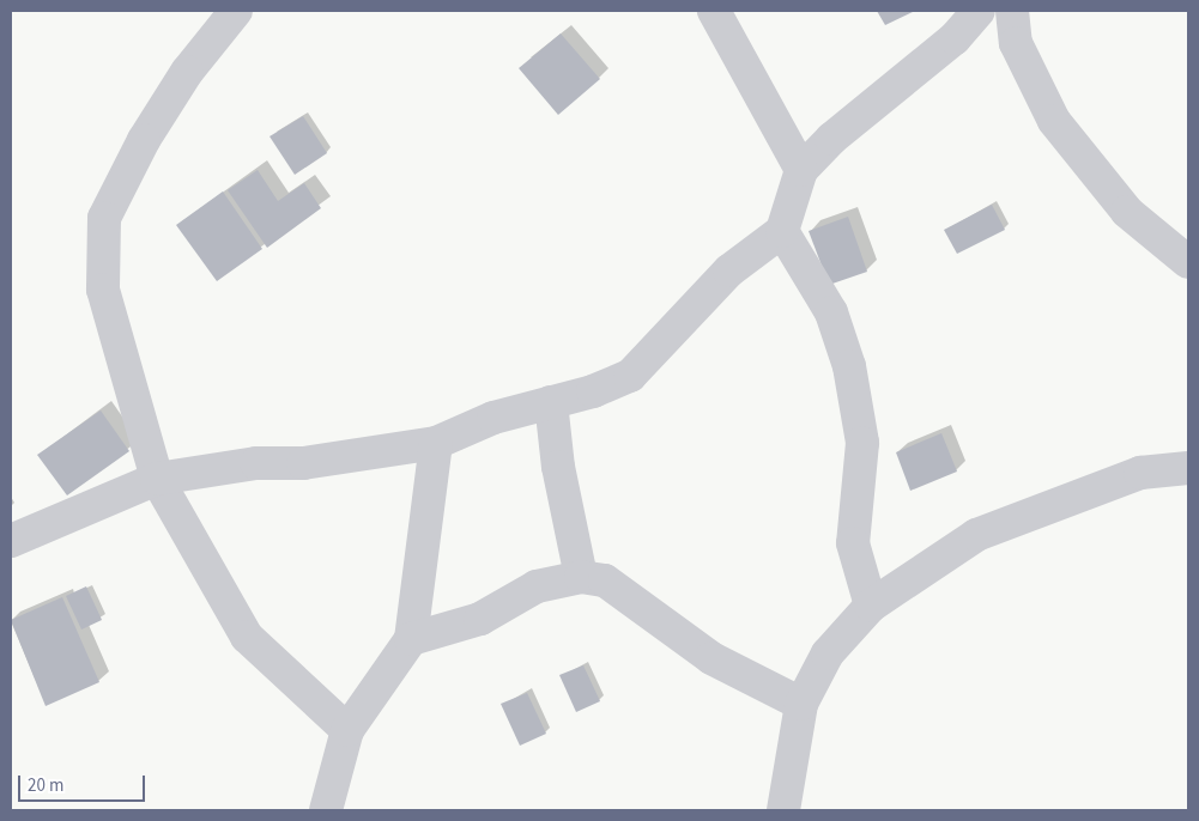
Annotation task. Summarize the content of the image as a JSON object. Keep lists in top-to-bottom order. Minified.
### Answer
{"scale_bar":"20 m"}
